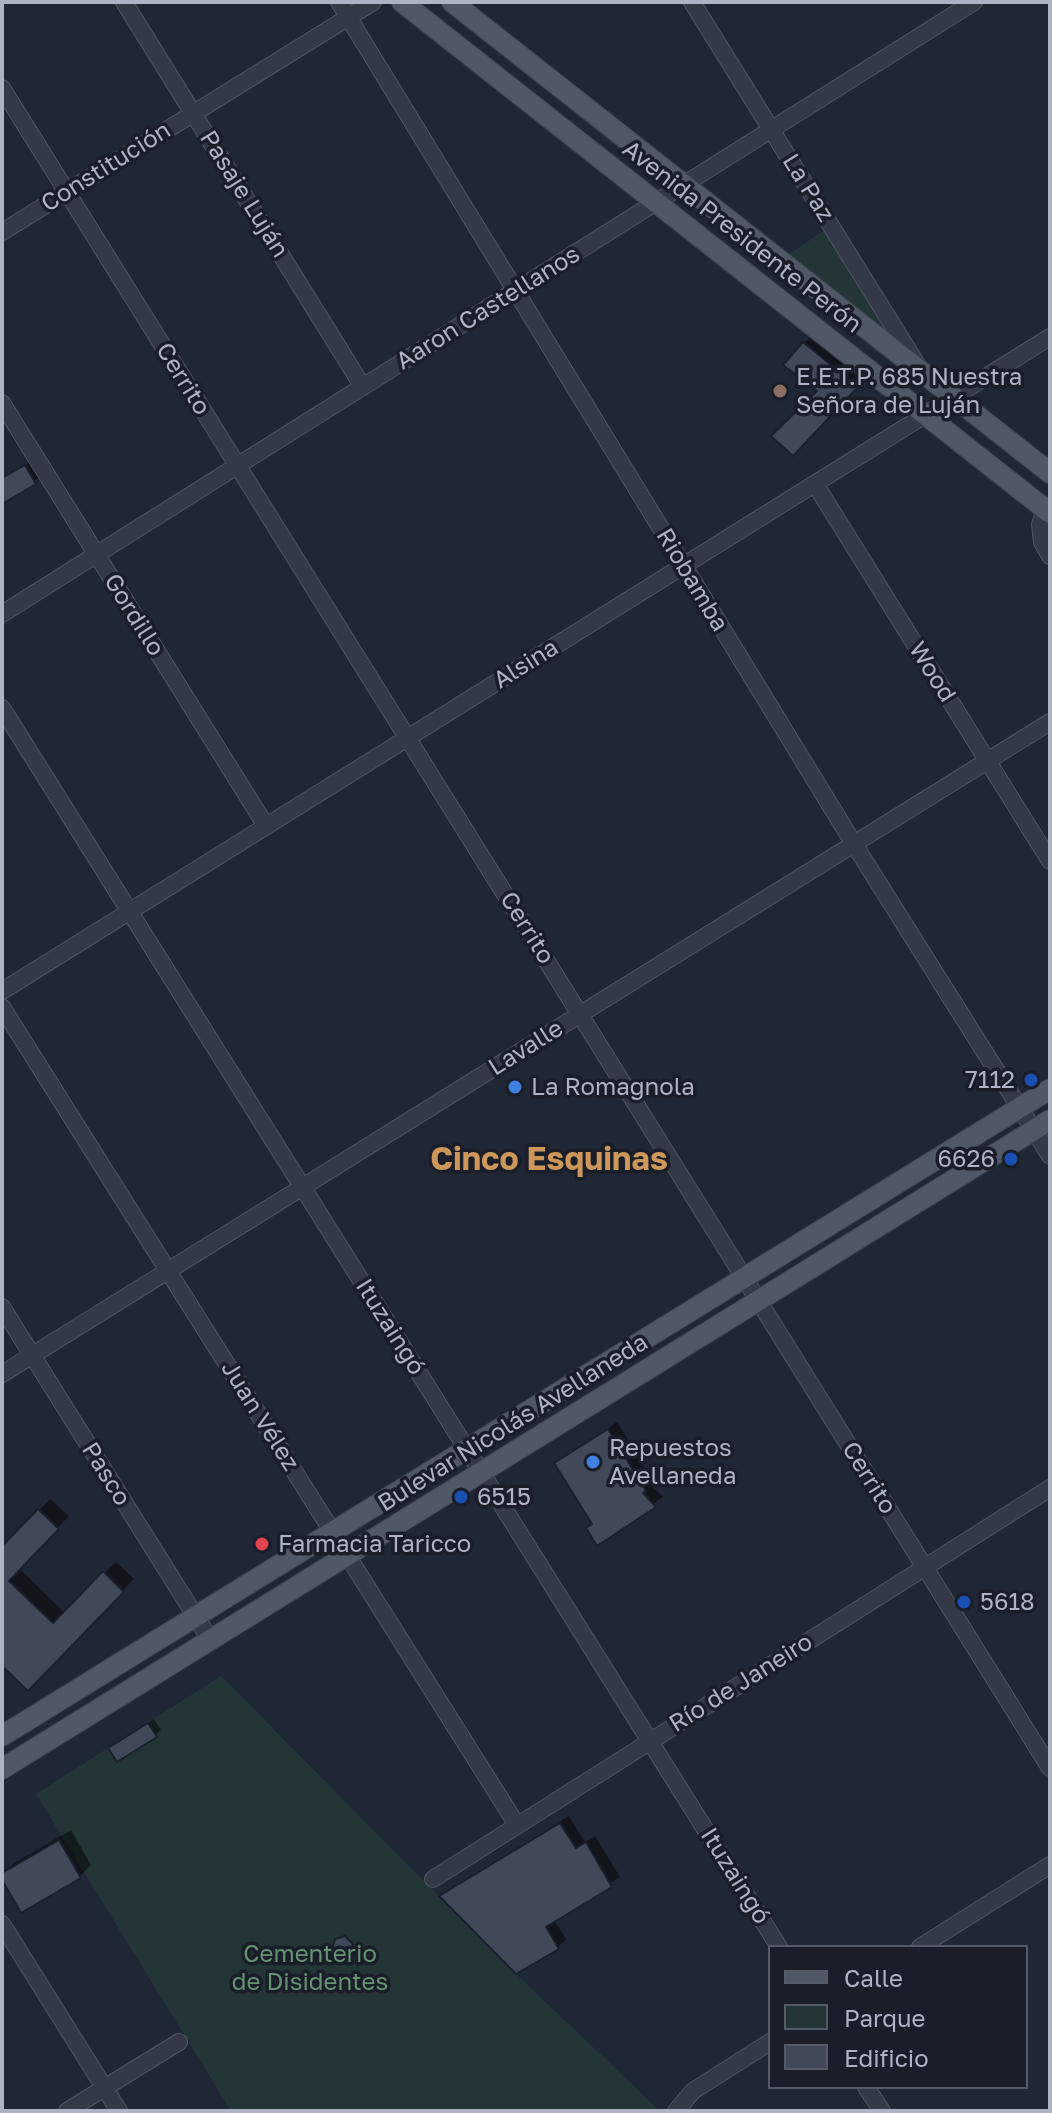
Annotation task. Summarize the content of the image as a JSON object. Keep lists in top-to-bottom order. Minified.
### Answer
{"streets":{"main road":["Avenida Presidente Perón","Bulevar Nicolás Avellaneda"],"street":["Constitución","La Paz","Pasaje Luján","Aaron Castellanos","Cerrito","Riobamba","Gordillo","Alsina","Wood","Lavalle","Ituzaingó","Juan Vélez","Pasco","Río de Janeiro"]},"crossings":[["Constitución","Pasaje Luján"],["Constitución","Cerrito"],["Constitución","Riobamba"],["La Paz","Avenida Presidente Perón"],["La Paz","Aaron Castellanos"],["Pasaje Luján","Aaron Castellanos"],["Avenida Presidente Perón","Aaron Castellanos"],["Avenida Presidente Perón","Alsina"],["Aaron Castellanos","Cerrito"],["Aaron Castellanos","Riobamba"],["Aaron Castellanos","Gordillo"],["Cerrito","Alsina"],["Cerrito","Lavalle"],["Cerrito","Bulevar Nicolás Avellaneda"],["Cerrito","Río de Janeiro"],["Riobamba","Alsina"],["Riobamba","Lavalle"],["Riobamba","Bulevar Nicolás Avellaneda"],["Gordillo","Alsina"],["Alsina","Wood"],["Alsina","Ituzaingó"],["Wood","Lavalle"],["Lavalle","Ituzaingó"],["Lavalle","Juan Vélez"],["Lavalle","Pasco"],["Ituzaingó","Bulevar Nicolás Avellaneda"],["Ituzaingó","Río de Janeiro"],["Juan Vélez","Bulevar Nicolás Avellaneda"],["Juan Vélez","Río de Janeiro"],["Bulevar Nicolás Avellaneda","Pasco"]],"districts":["Cinco Esquinas"],"parks":["Cementerio de Disidentes"],"places":["E.E.T.P. 685 Nuestra Señora de Luján","7112","La Romagnola","6626","Repuestos Avellaneda","6515","Farmacia Taricco","5618"],"legend":["Calle","Parque","Edificio"]}
